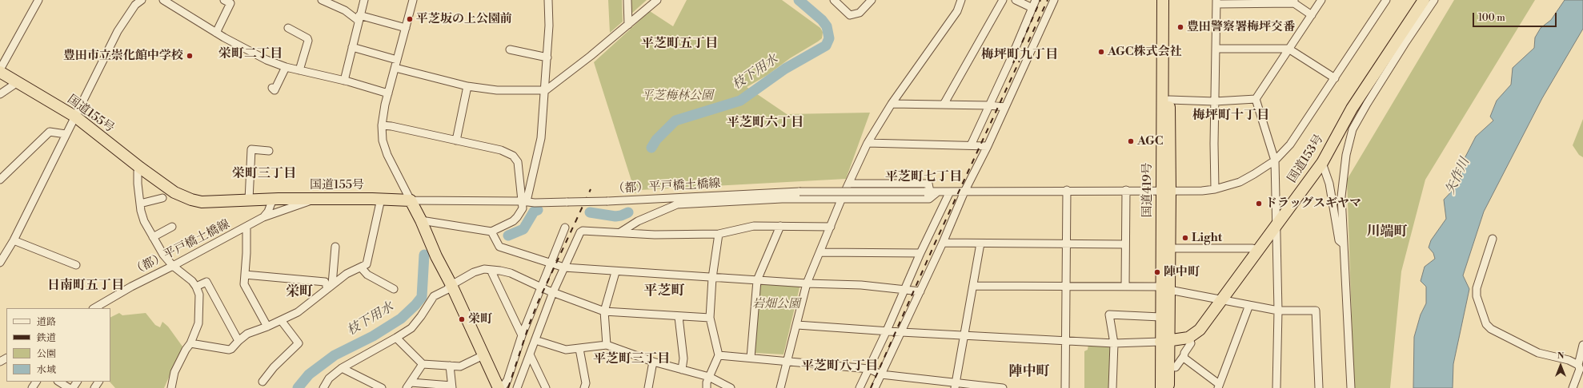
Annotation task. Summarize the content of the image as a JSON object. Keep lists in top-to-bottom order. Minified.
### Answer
{"streets":{"highway":["国道155号","国道153号","国道419号"],"street":["（都）平戸橋土橋線"]},"crossings":[["国道155号","（都）平戸橋土橋線"],["（都）平戸橋土橋線","国道419号"]],"districts":["平芝町五丁目","栄町二丁目","梅坪町九丁目","梅坪町十丁目","平芝町六丁目","栄町三丁目","平芝町七丁目","川端町","日南町五丁目","平芝町","栄町","平芝町三丁目","平芝町八丁目","陣中町"],"water":["枝下用水","矢作川"],"parks":["平芝梅林公園","岩畑公園"],"places":["平芝坂の上公園前","豊田警察署梅坪交番","AGC株式会社","豊田市立崇化館中学校","AGC","ドラッグスギヤマ","Light","陣中町","栄町"],"legend":["道路","鉄道","公園","水域"],"scale_bar":"100 m","north":"top"}
